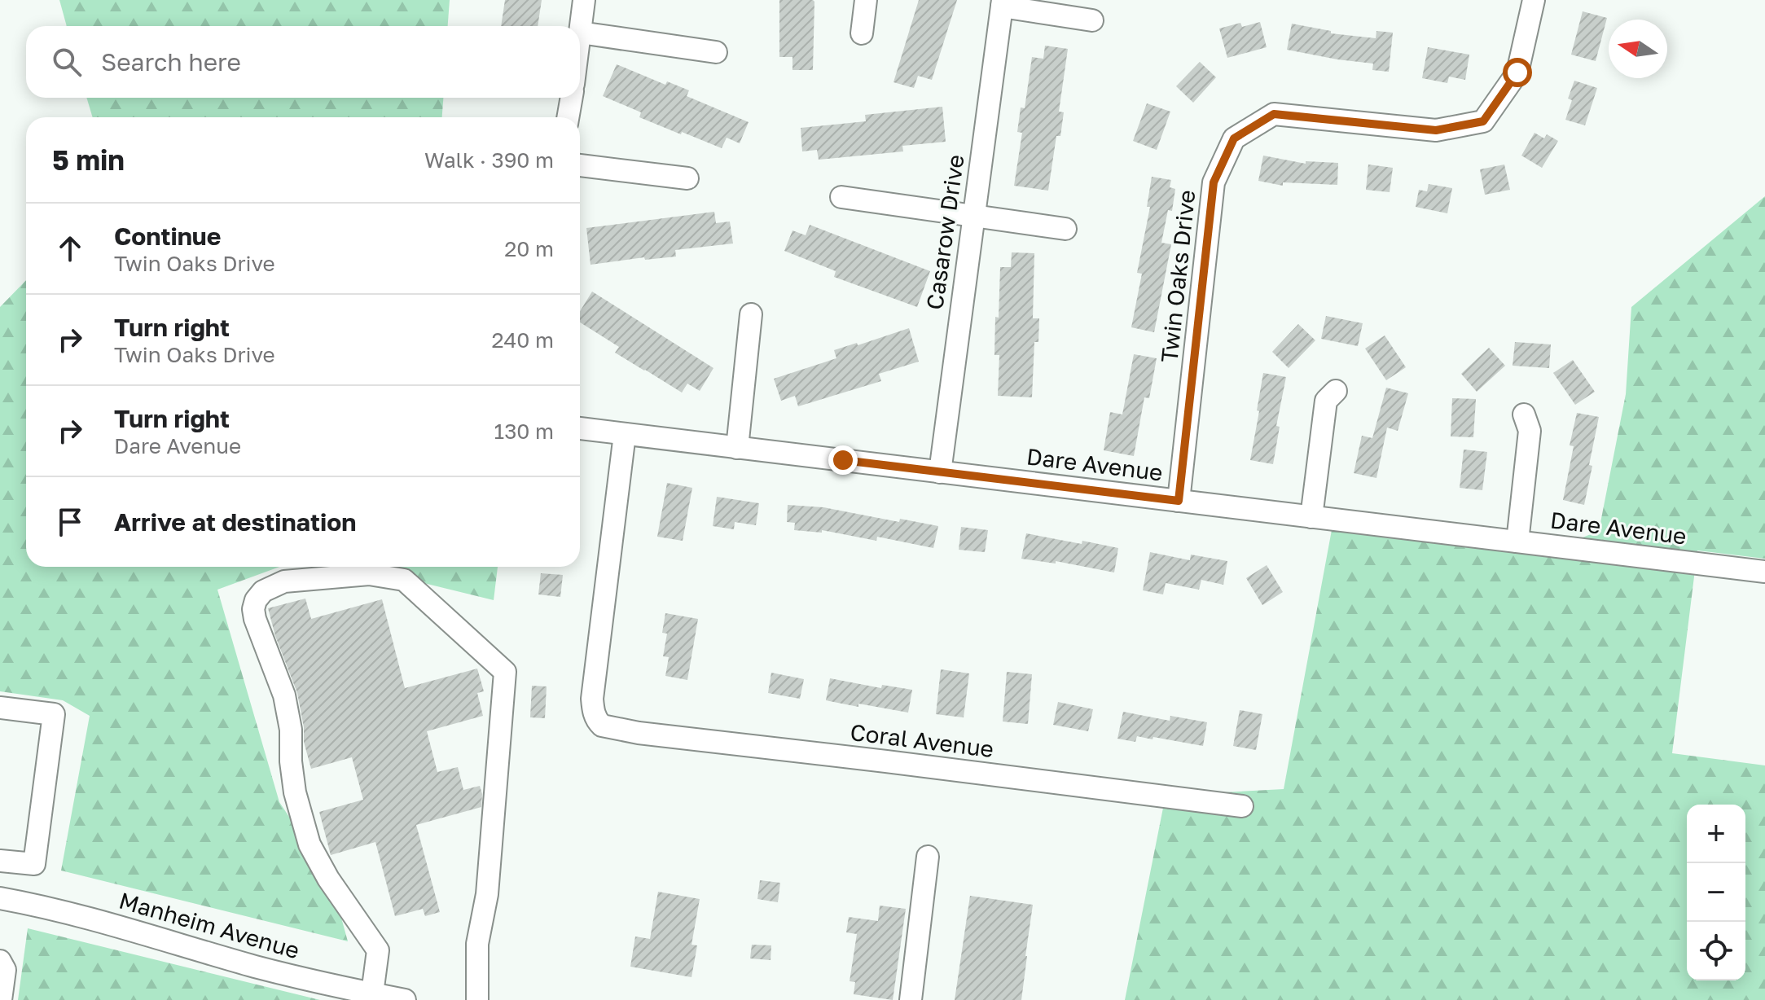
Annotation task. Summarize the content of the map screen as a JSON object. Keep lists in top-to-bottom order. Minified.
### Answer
{"streets":{"street":["Casarow Drive","Twin Oaks Drive","Dare Avenue","Coral Avenue","Manheim Avenue"]},"crossings":[["Casarow Drive","Dare Avenue"],["Twin Oaks Drive","Dare Avenue"],["Dare Avenue","Coral Avenue"]],"north":"left","page":{"search":"Search here","heading":["5 min","Walk · 390 m"],"list":[["Continue","Twin Oaks Drive","20 m"],["Turn right","Twin Oaks Drive","240 m"],["Turn right","Dare Avenue","130 m"],"Arrive at destination"],"map_buttons":["+","−"]}}
